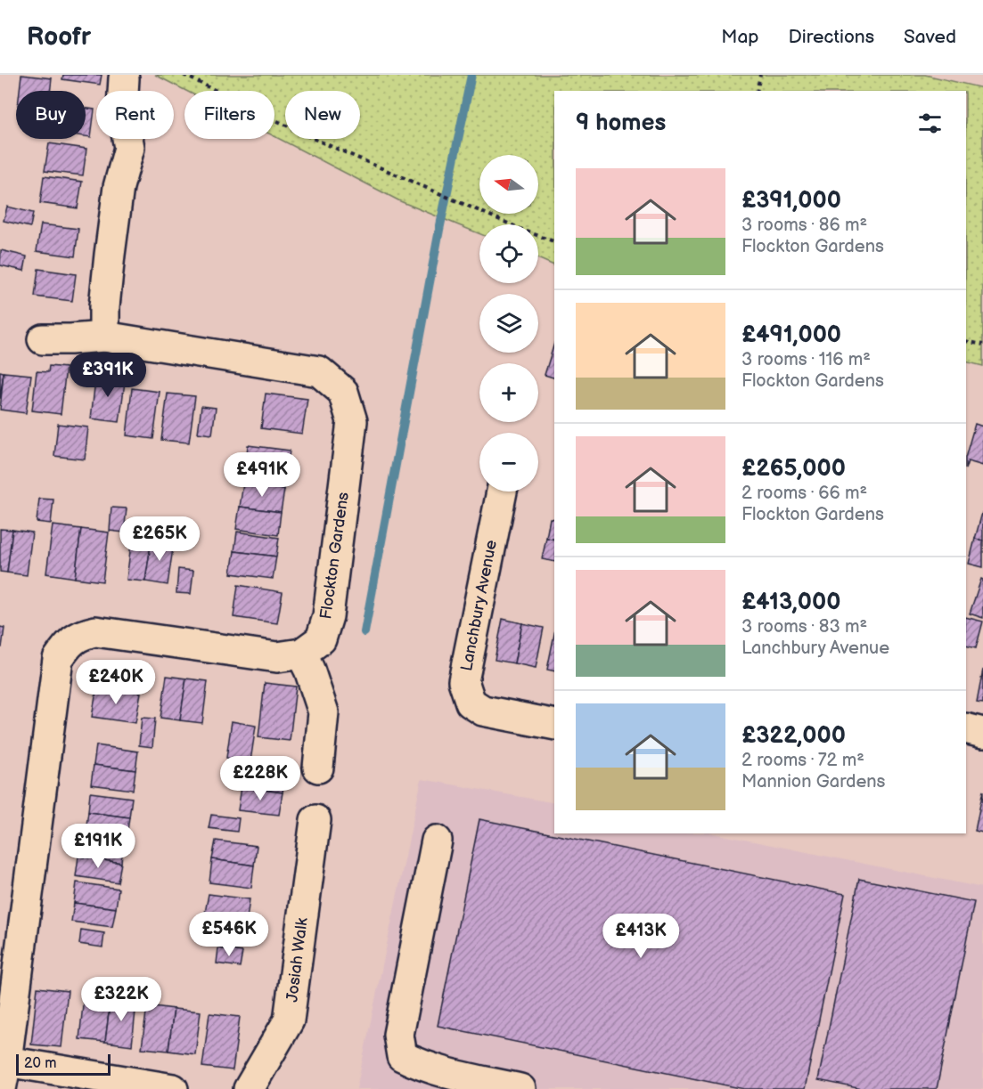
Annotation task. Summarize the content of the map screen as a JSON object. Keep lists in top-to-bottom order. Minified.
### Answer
{"streets":{"street":["Flockton Gardens","Lanchbury Avenue","Josiah Walk"]},"scale_bar":"20 m","north":"left","page":{"header":"Roofr","nav":["Map","Directions","Saved"],"chip":["Buy","Rent","Filters","New"],"heading":"9 homes","map_buttons":["+","−"],"list":[{"name":"£391,000","note":"3 rooms · 86 m² · Flockton Gardens"},{"name":"£491,000","note":"3 rooms · 116 m² · Flockton Gardens"},{"name":"£265,000","note":"2 rooms · 66 m² · Flockton Gardens"},{"name":"£413,000","note":"3 rooms · 83 m² · Lanchbury Avenue"},{"name":"£322,000","note":"2 rooms · 72 m² · Mannion Gardens"}],"price":["£391K","£491K","£265K","£240K","£228K","£191K","£546K","£413K","£322K"],"scale":"20 m"}}
